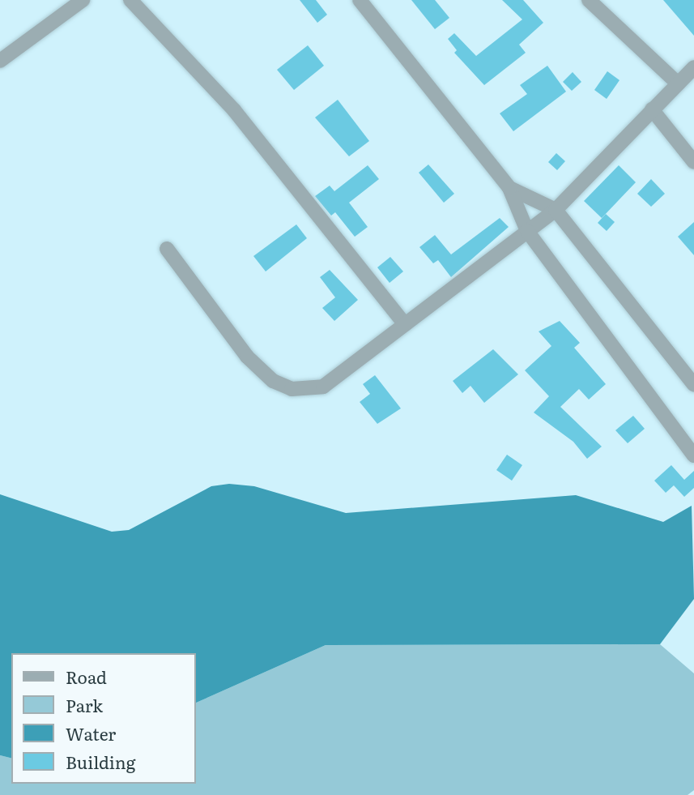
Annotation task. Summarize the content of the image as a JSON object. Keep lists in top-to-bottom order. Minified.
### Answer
{"legend":["Road","Park","Water","Building"]}
